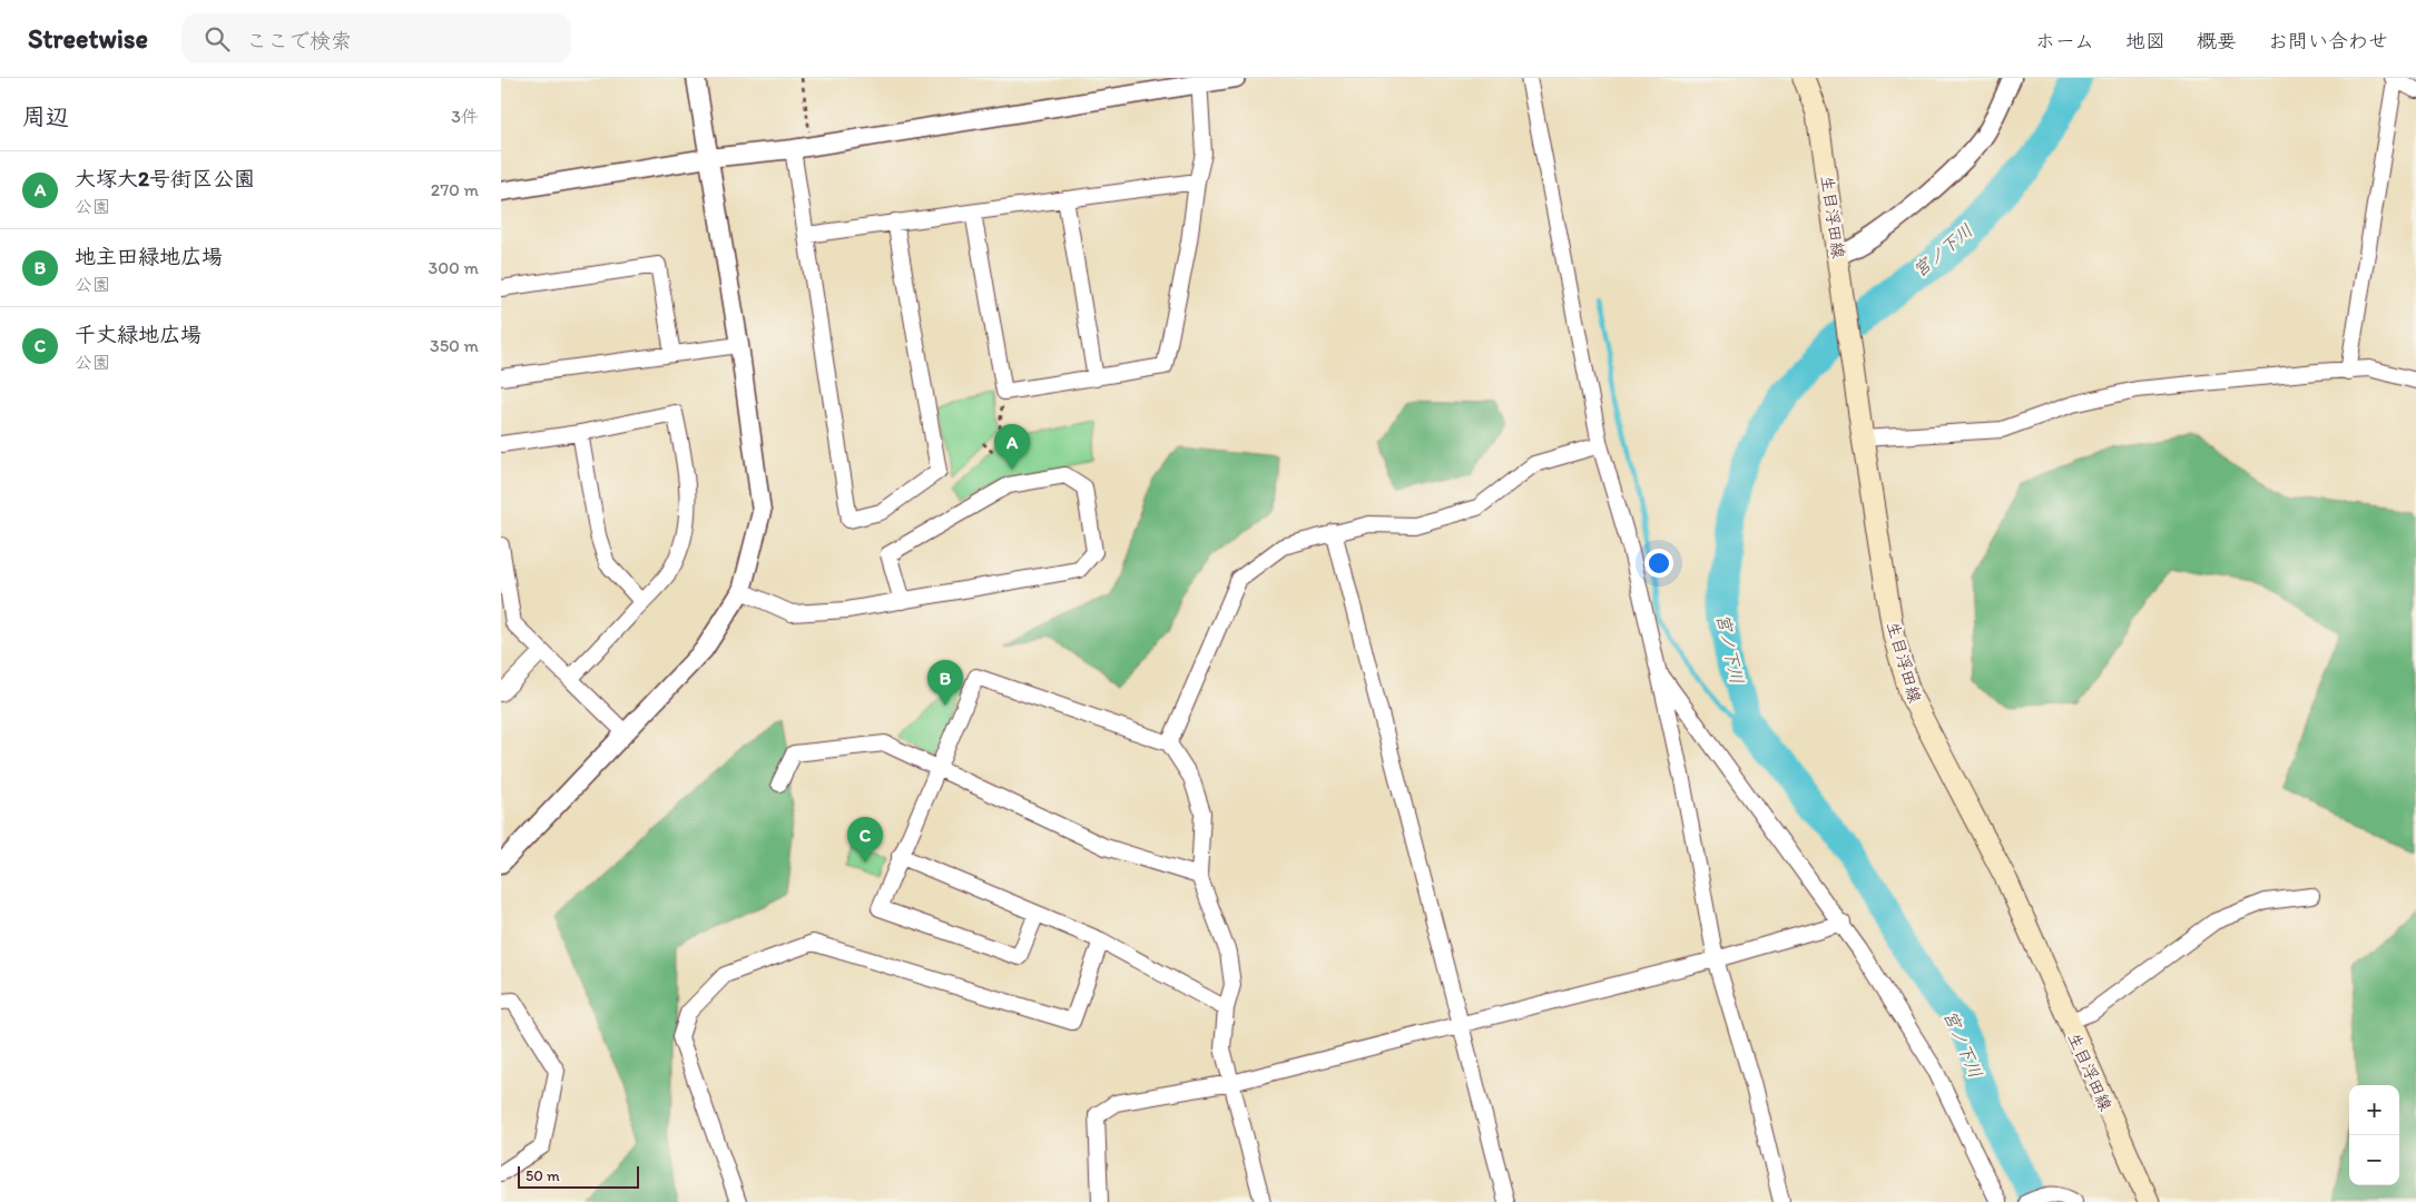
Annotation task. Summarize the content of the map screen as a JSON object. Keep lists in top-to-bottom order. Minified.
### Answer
{"streets":{"main road":["生目浮田線"]},"water":["宮ノ下川"],"scale_bar":"50 m","page":{"header":"Streetwise","search":"ここで検索","nav":["ホーム","地図","概要","お問い合わせ"],"heading":["周辺","3件"],"list":[{"mark":"A","name":"大塚大2号街区公園","note":"公園","value":"270 m"},{"mark":"B","name":"地主田緑地広場","note":"公園","value":"300 m"},{"mark":"C","name":"千丈緑地広場","note":"公園","value":"350 m"}],"pins":["A","B","C"],"map_buttons":["+","−"],"scale":"50 m"}}
